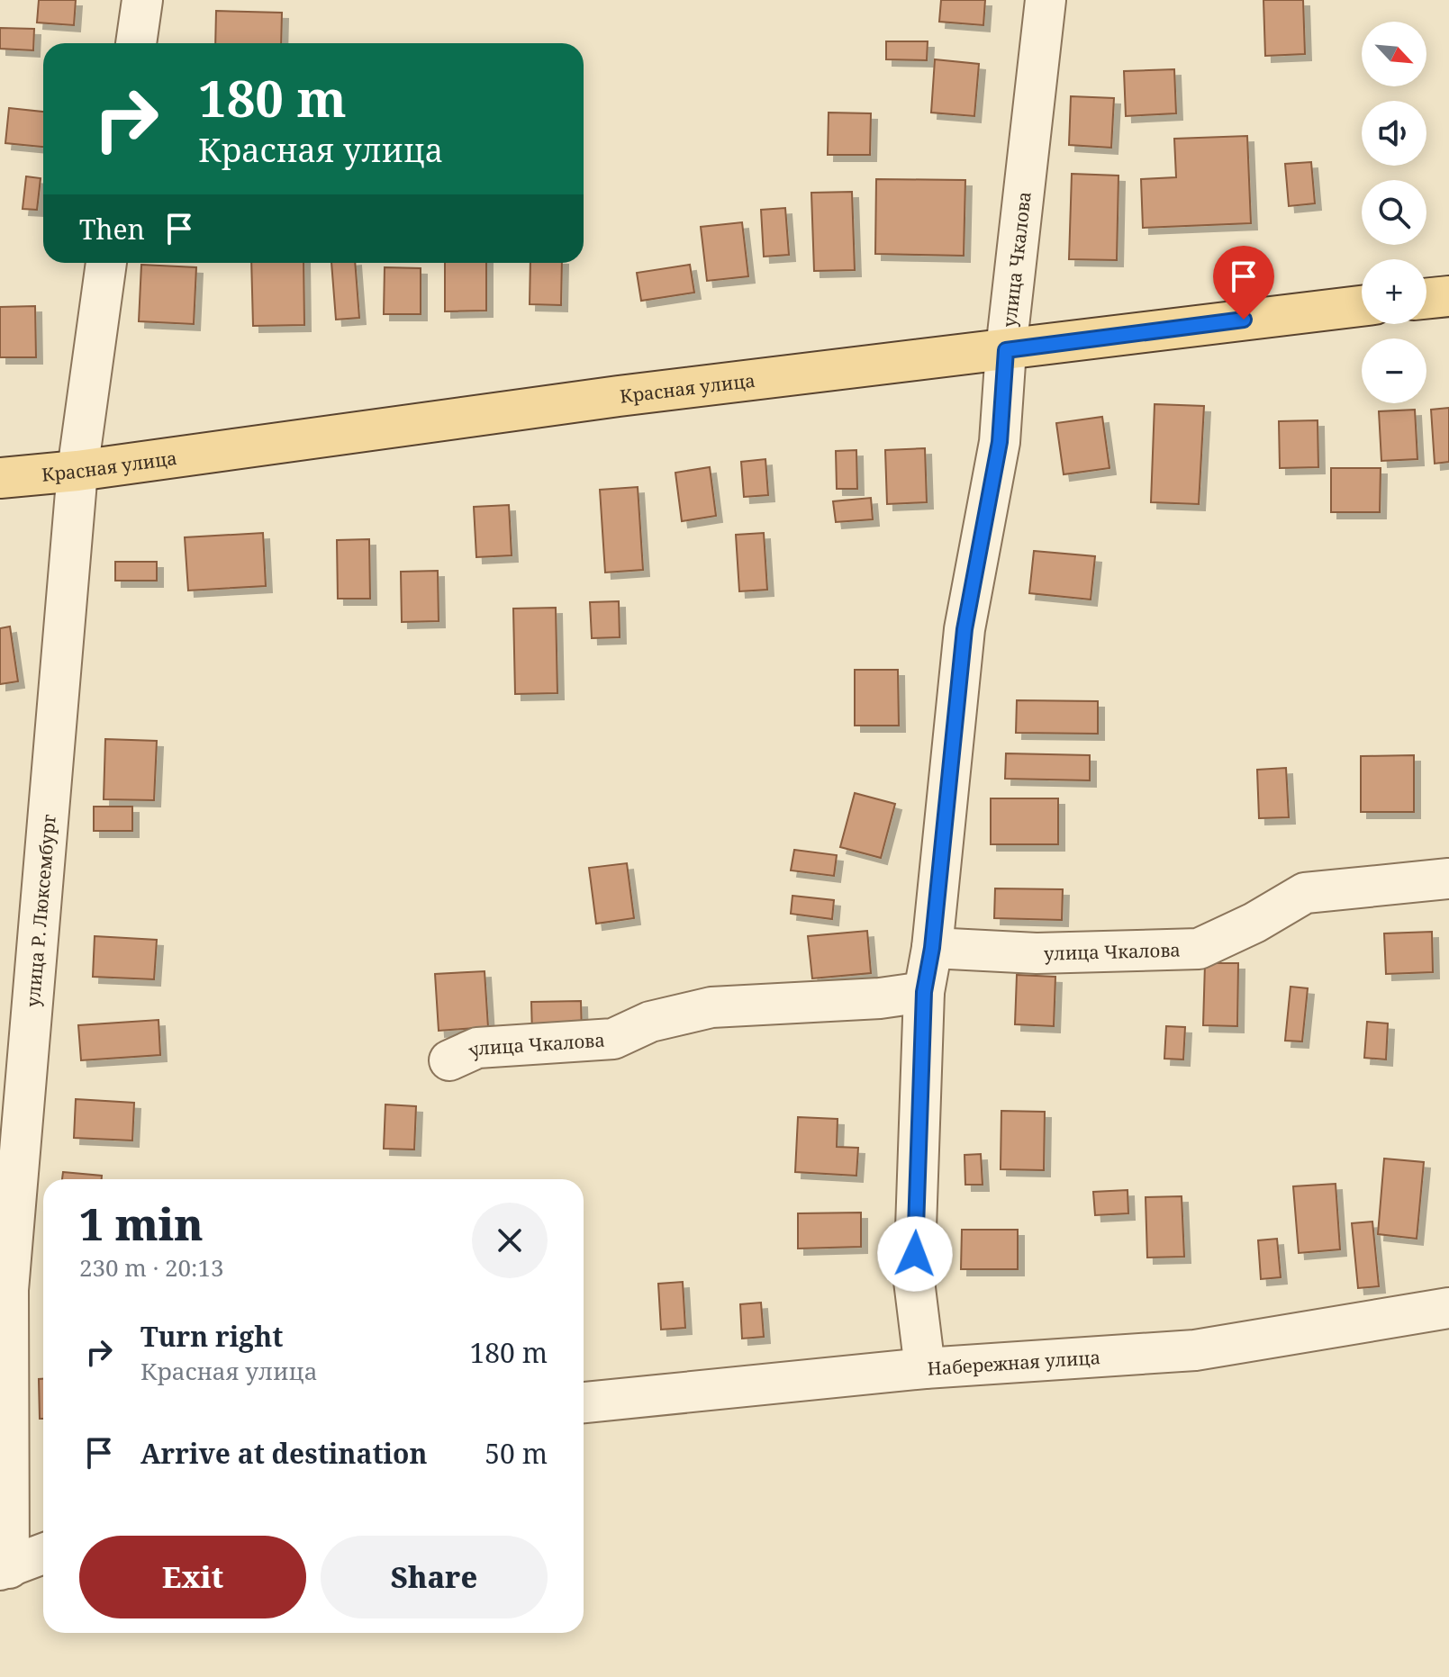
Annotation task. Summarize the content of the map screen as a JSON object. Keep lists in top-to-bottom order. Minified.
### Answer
{"streets":{"main road":["Красная улица"],"street":["улица Чкалова","улица Р. Люксембург","Набережная улица"]},"crossings":[["улица Чкалова","Красная улица"],["улица Чкалова","Набережная улица"],["Красная улица","улица Р. Люксембург"]],"north":"bottom right","page":{"map_buttons":["+","−"],"turn":["180 m","Красная улица"],"then":"Then","heading":["1 min","230 m · 20:13"],"list":[{"name":"Turn right","note":"Красная улица","value":"180 m"},{"name":"Arrive at destination","value":"50 m"}],"buttons":["Exit","Share"]}}
